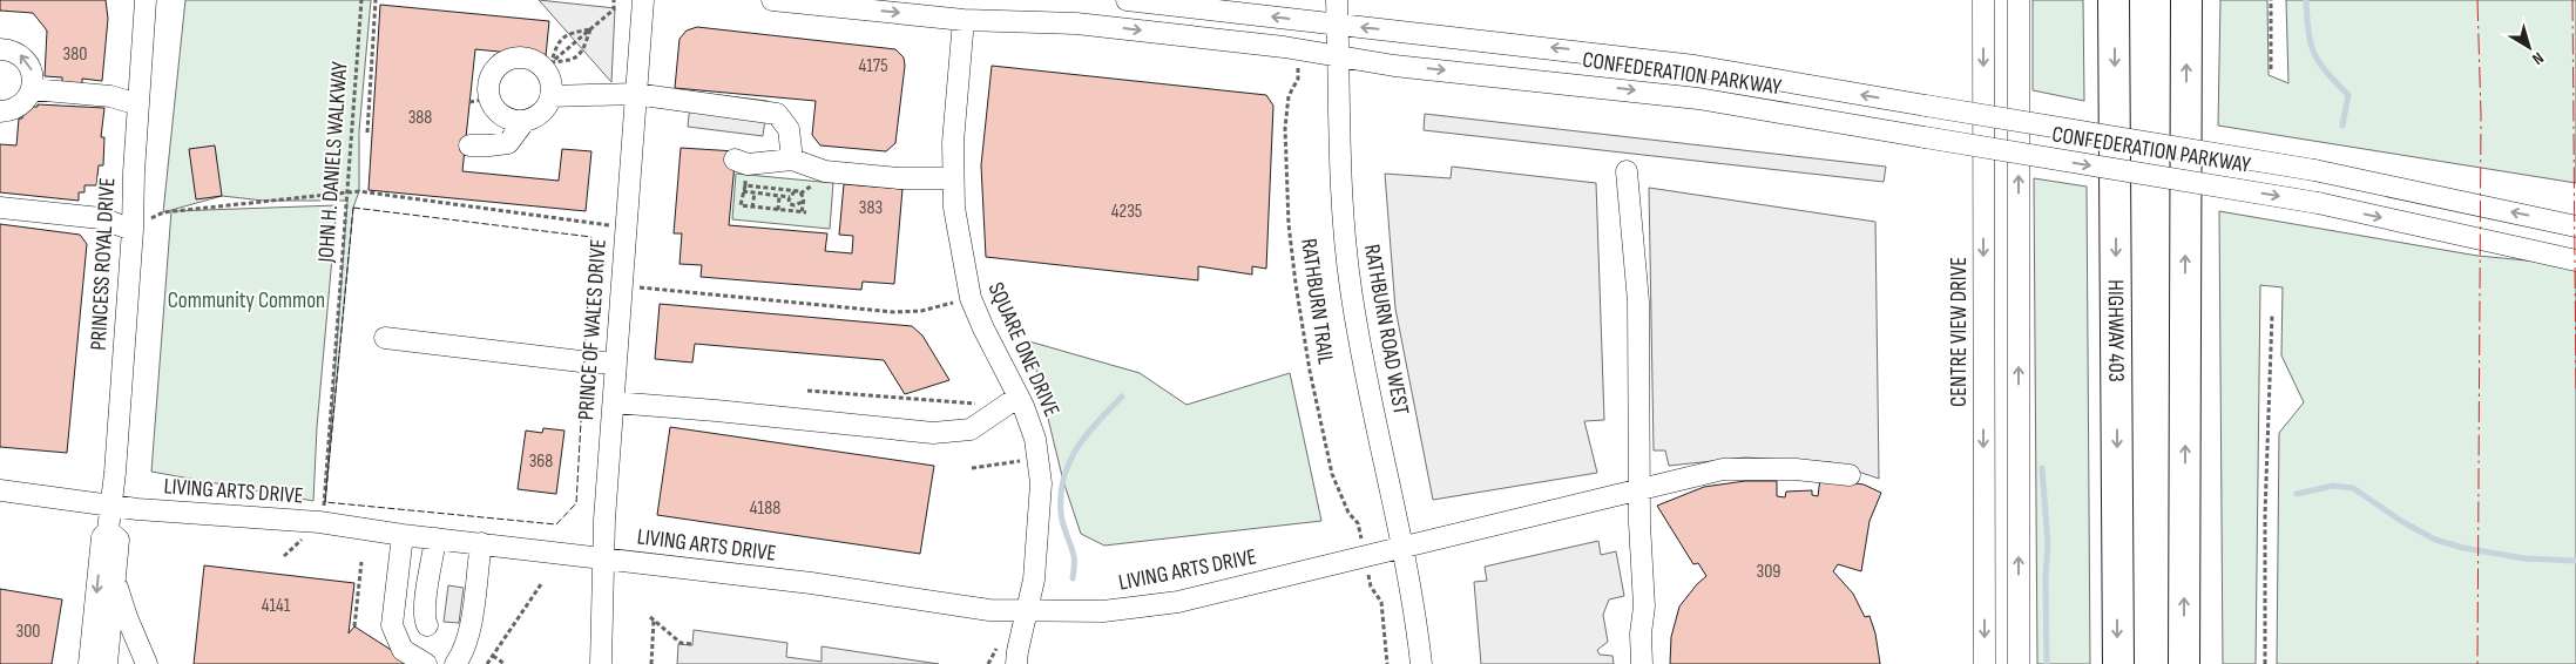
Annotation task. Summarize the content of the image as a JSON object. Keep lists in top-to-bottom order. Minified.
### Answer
{"streets":{"highway":["HIGHWAY 403"],"street":["CONFEDERATION PARKWAY","PRINCESS ROYAL DRIVE","PRINCE OF WALES DRIVE","RATHBURN ROAD WEST","CENTRE VIEW DRIVE","SQUARE ONE DRIVE","LIVING ARTS DRIVE"],"path":["JOHN H. DANIELS WALKWAY","RATHBURN TRAIL"]},"crossings":[["CONFEDERATION PARKWAY","RATHBURN ROAD WEST"],["CONFEDERATION PARKWAY","SQUARE ONE DRIVE"],["JOHN H. DANIELS WALKWAY","LIVING ARTS DRIVE"],["PRINCESS ROYAL DRIVE","LIVING ARTS DRIVE"],["PRINCE OF WALES DRIVE","LIVING ARTS DRIVE"],["RATHBURN ROAD WEST","LIVING ARTS DRIVE"],["SQUARE ONE DRIVE","LIVING ARTS DRIVE"]],"parks":["Community Common"],"house_numbers":["380","4175","388","383","4235","368","4188","309","4141","300"],"north":"bottom right"}
